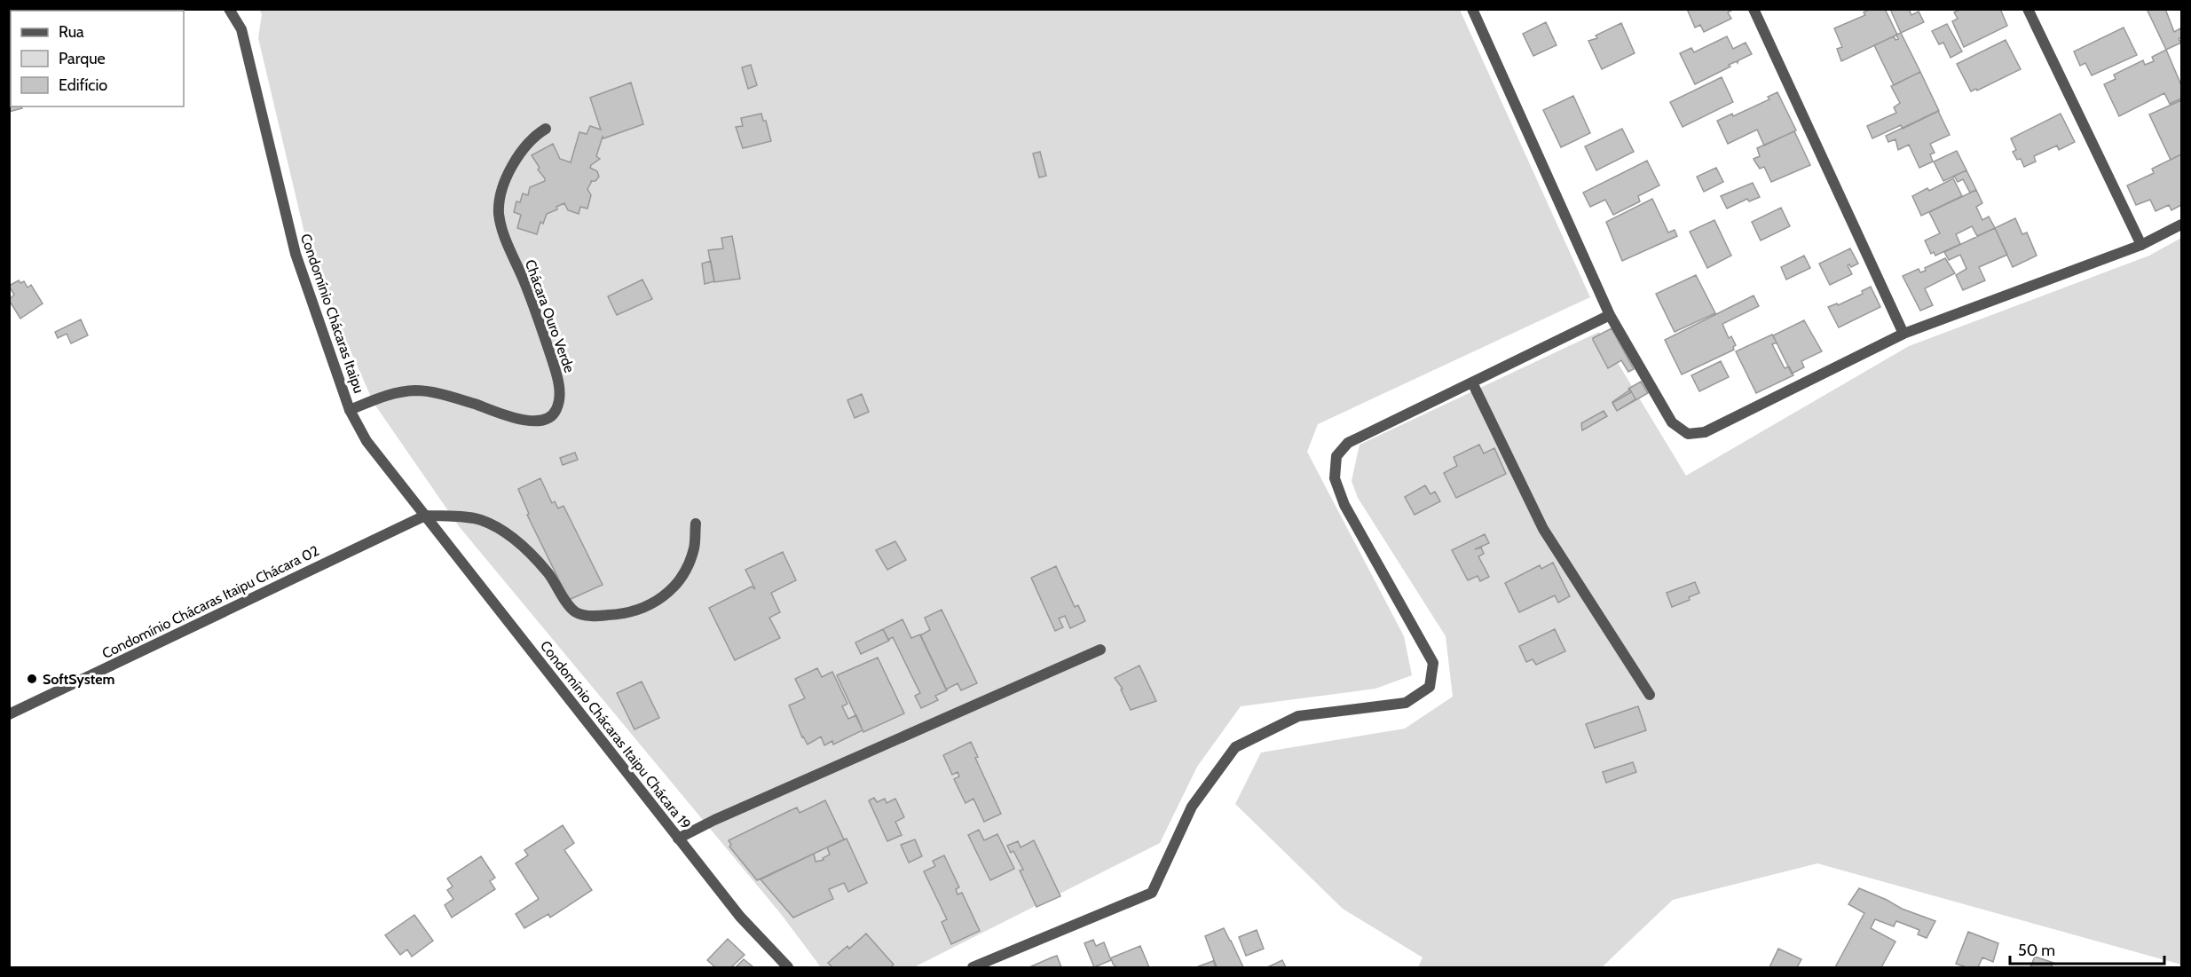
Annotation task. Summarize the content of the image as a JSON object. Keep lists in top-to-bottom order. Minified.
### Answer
{"streets":{"street":["Condomínio Chácaras Itaipu","Chácara Ouro Verde","Condomínio Chácaras Itaipu Chácara 02","Condomínio Chácaras Itaipu Chácara 19"]},"crossings":[["Condomínio Chácaras Itaipu","Chácara Ouro Verde"],["Condomínio Chácaras Itaipu","Condomínio Chácaras Itaipu Chácara 02"],["Condomínio Chácaras Itaipu","Condomínio Chácaras Itaipu Chácara 19"],["Condomínio Chácaras Itaipu Chácara 02","Condomínio Chácaras Itaipu Chácara 19"]],"places":["SoftSystem"],"legend":["Rua","Parque","Edifício"],"scale_bar":"50 m"}
